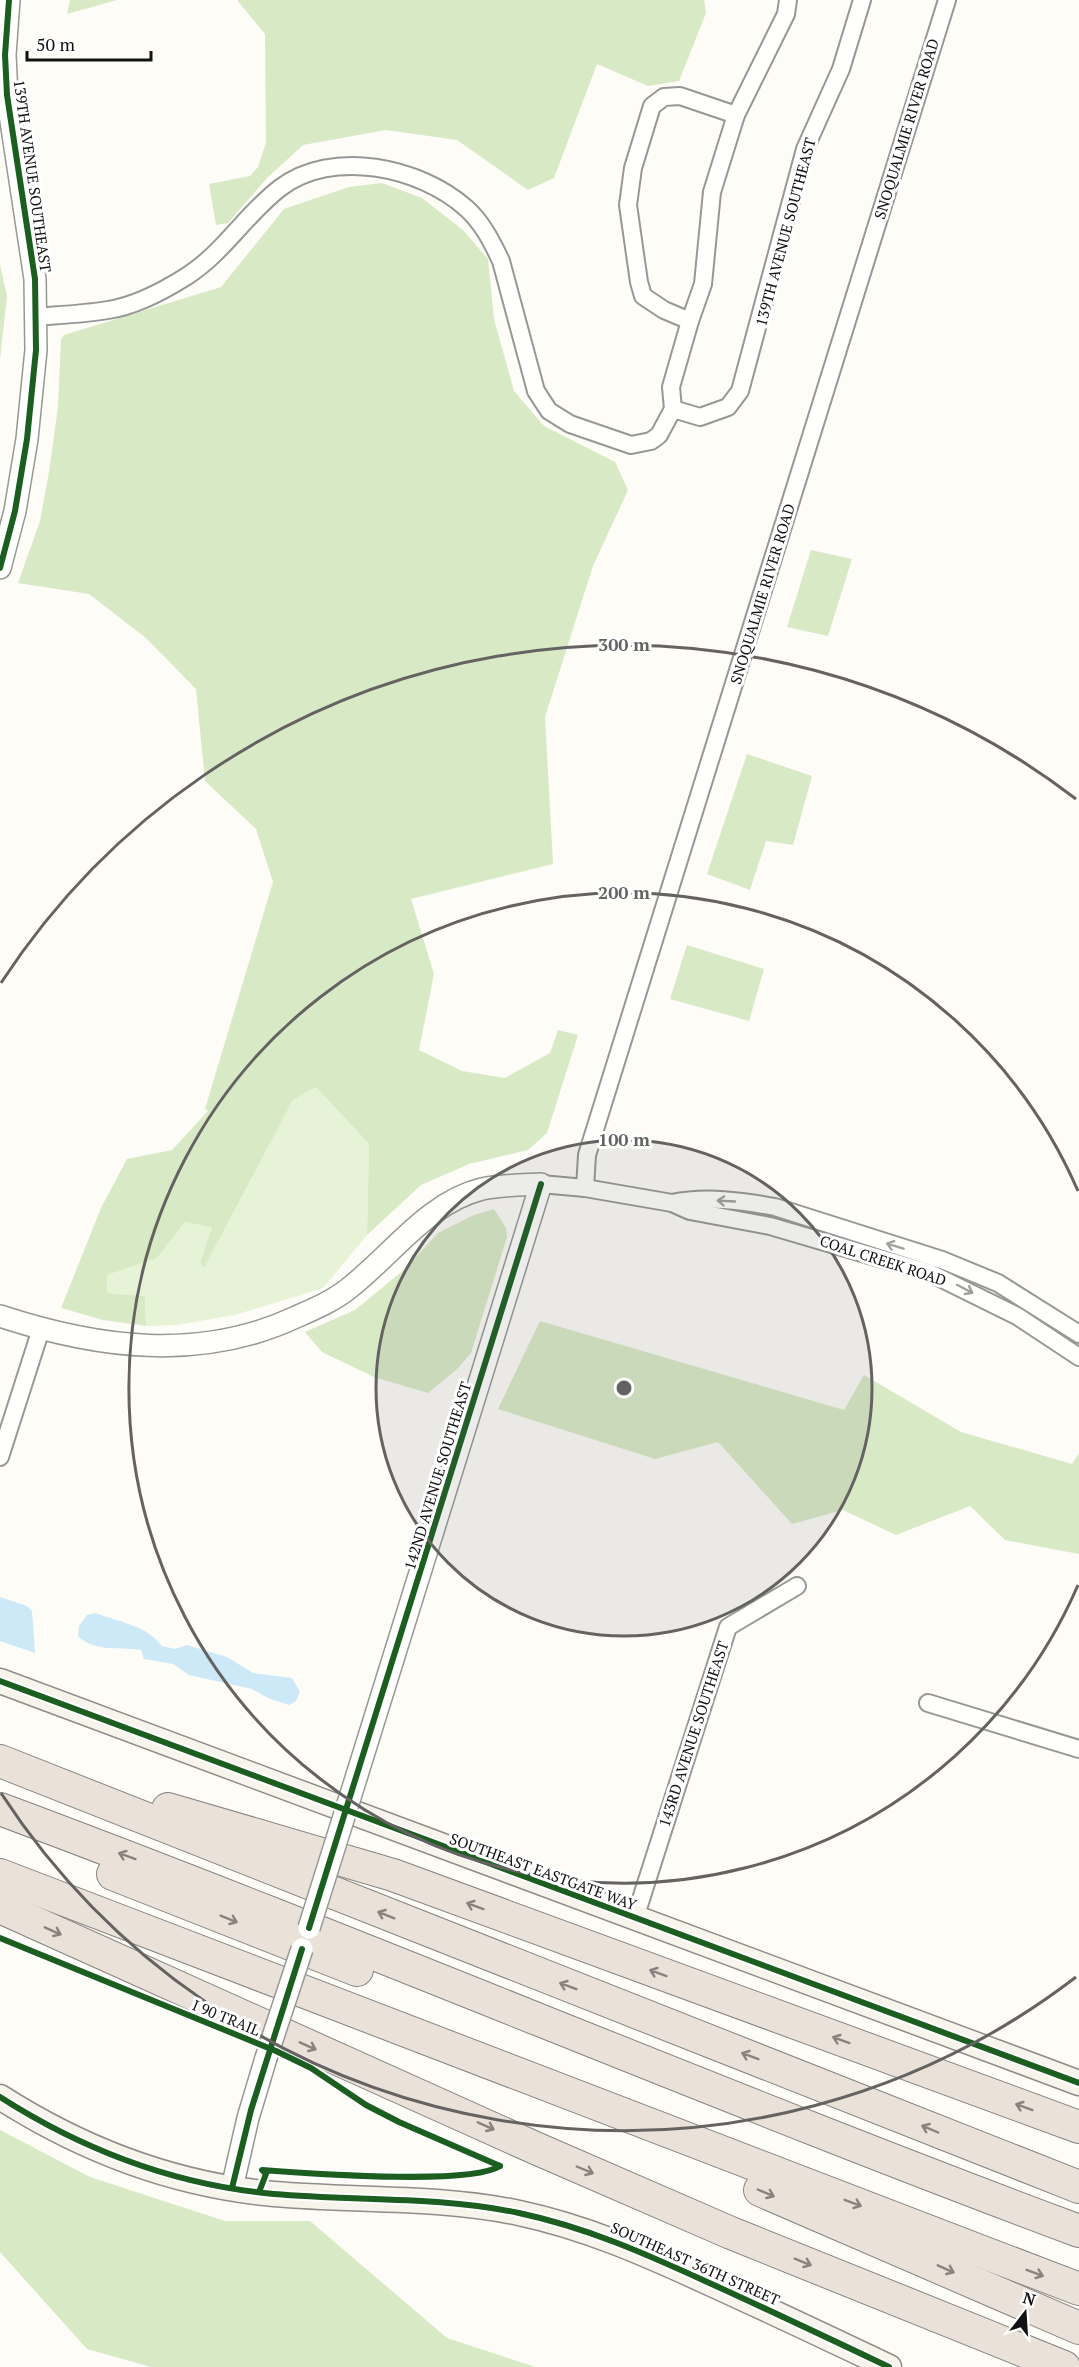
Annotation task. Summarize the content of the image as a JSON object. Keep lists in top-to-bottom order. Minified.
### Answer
{"streets":{"main road":["SOUTHEAST EASTGATE WAY","SOUTHEAST 36TH STREET"],"street":["SNOQUALMIE RIVER ROAD","139TH AVENUE SOUTHEAST","COAL CREEK ROAD","142ND AVENUE SOUTHEAST","143RD AVENUE SOUTHEAST"],"cycle path":["I 90 TRAIL"]},"crossings":[["SNOQUALMIE RIVER ROAD","COAL CREEK ROAD"],["COAL CREEK ROAD","142ND AVENUE SOUTHEAST"],["142ND AVENUE SOUTHEAST","SOUTHEAST 36TH STREET"],["143RD AVENUE SOUTHEAST","SOUTHEAST EASTGATE WAY"]],"scale_bar":"50 m","north":"top","rings":["300 m","200 m","100 m"]}
